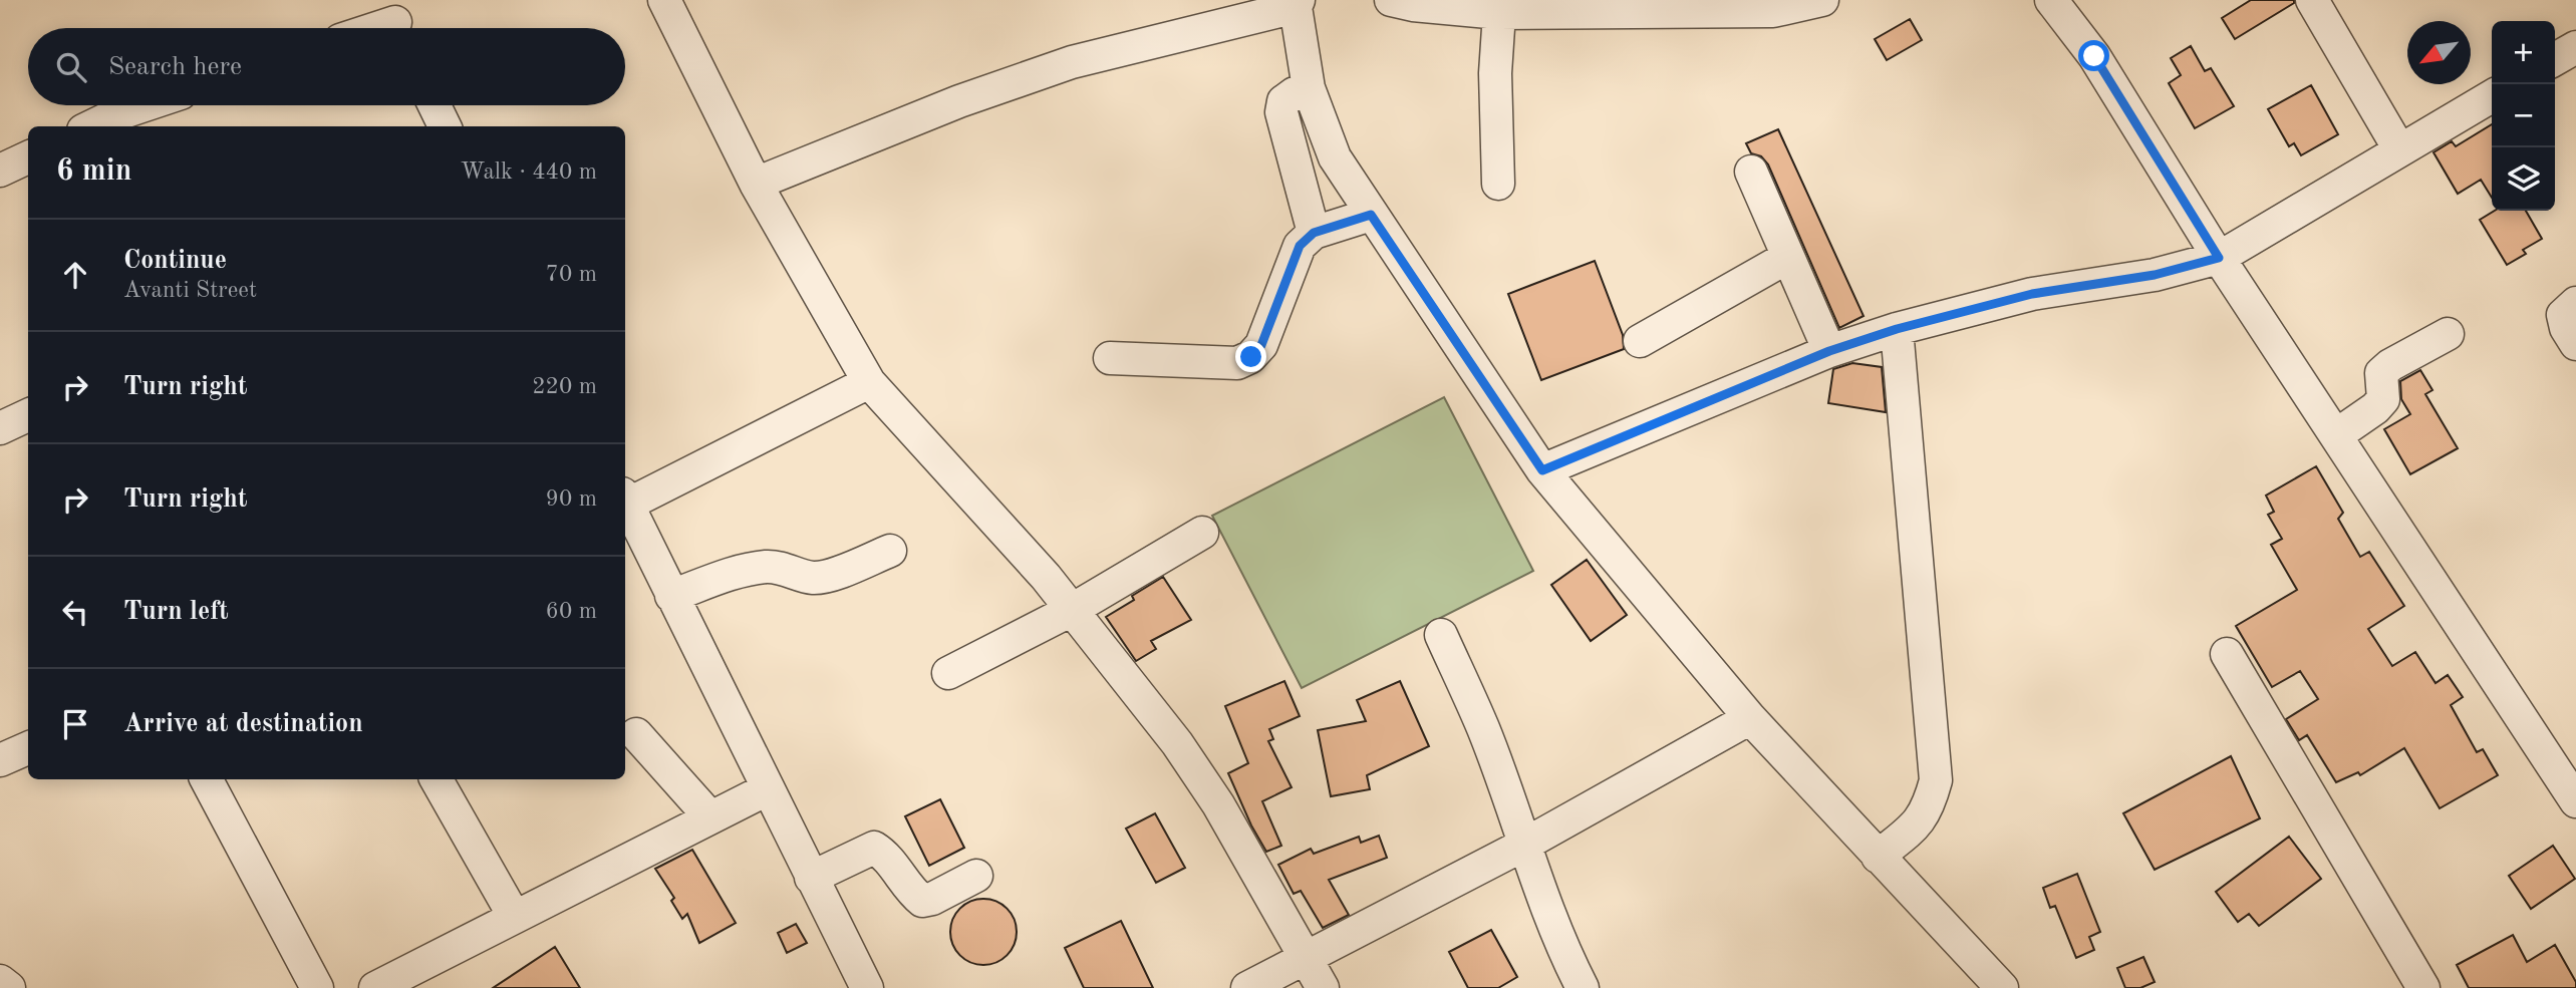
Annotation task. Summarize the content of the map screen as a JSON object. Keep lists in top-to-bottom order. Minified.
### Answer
{"north":"bottom left","page":{"map_buttons":["+","−"],"search":"Search here","heading":["6 min","Walk · 440 m"],"list":[["Continue","Avanti Street","70 m"],["Turn right","220 m"],["Turn right","90 m"],["Turn left","60 m"],"Arrive at destination"]}}
